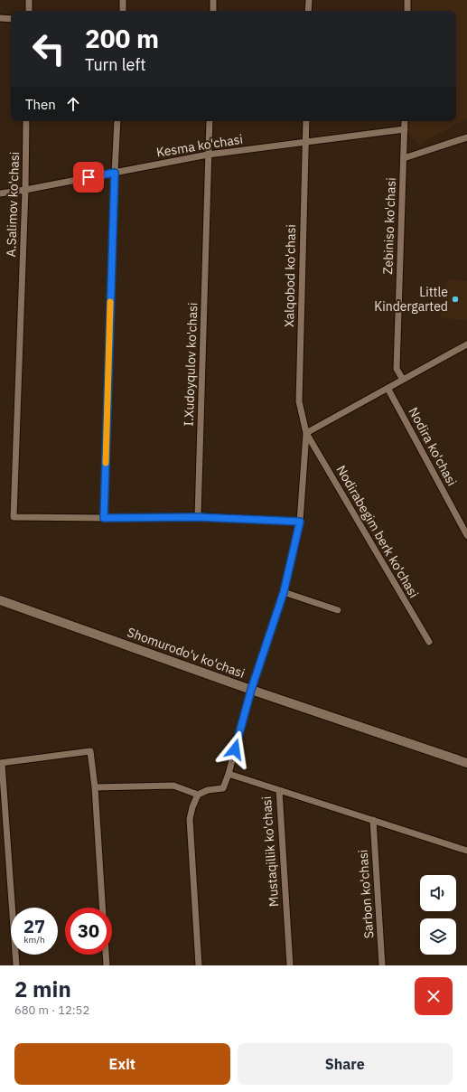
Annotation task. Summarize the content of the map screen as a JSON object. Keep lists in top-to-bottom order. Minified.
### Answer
{"streets":{"street":["Kesma ko'chasi","A.Salimov ko'chasi","Zebiniso ko'chasi","Xalqobod ko'chasi","I.Xudoyqulov ko'chasi","Nodira ko'chasi","Nodirabegim berk ko'chasi","Shomurodo'v ko'chasi","Mustaqillik ko'chasi","Sarbon ko'chasi"]},"crossings":[["Kesma ko'chasi","A.Salimov ko'chasi"],["Kesma ko'chasi","Zebiniso ko'chasi"],["Kesma ko'chasi","Xalqobod ko'chasi"],["Kesma ko'chasi","I.Xudoyqulov ko'chasi"],["Xalqobod ko'chasi","Nodirabegim berk ko'chasi"]],"places":["Little Kindergarted"],"page":{"turn":["200 m","Turn left"],"then":"Then","speed":"27 km/h","limit":"30","heading":["2 min","680 m · 12:52"],"buttons":["Exit","Share"]}}
